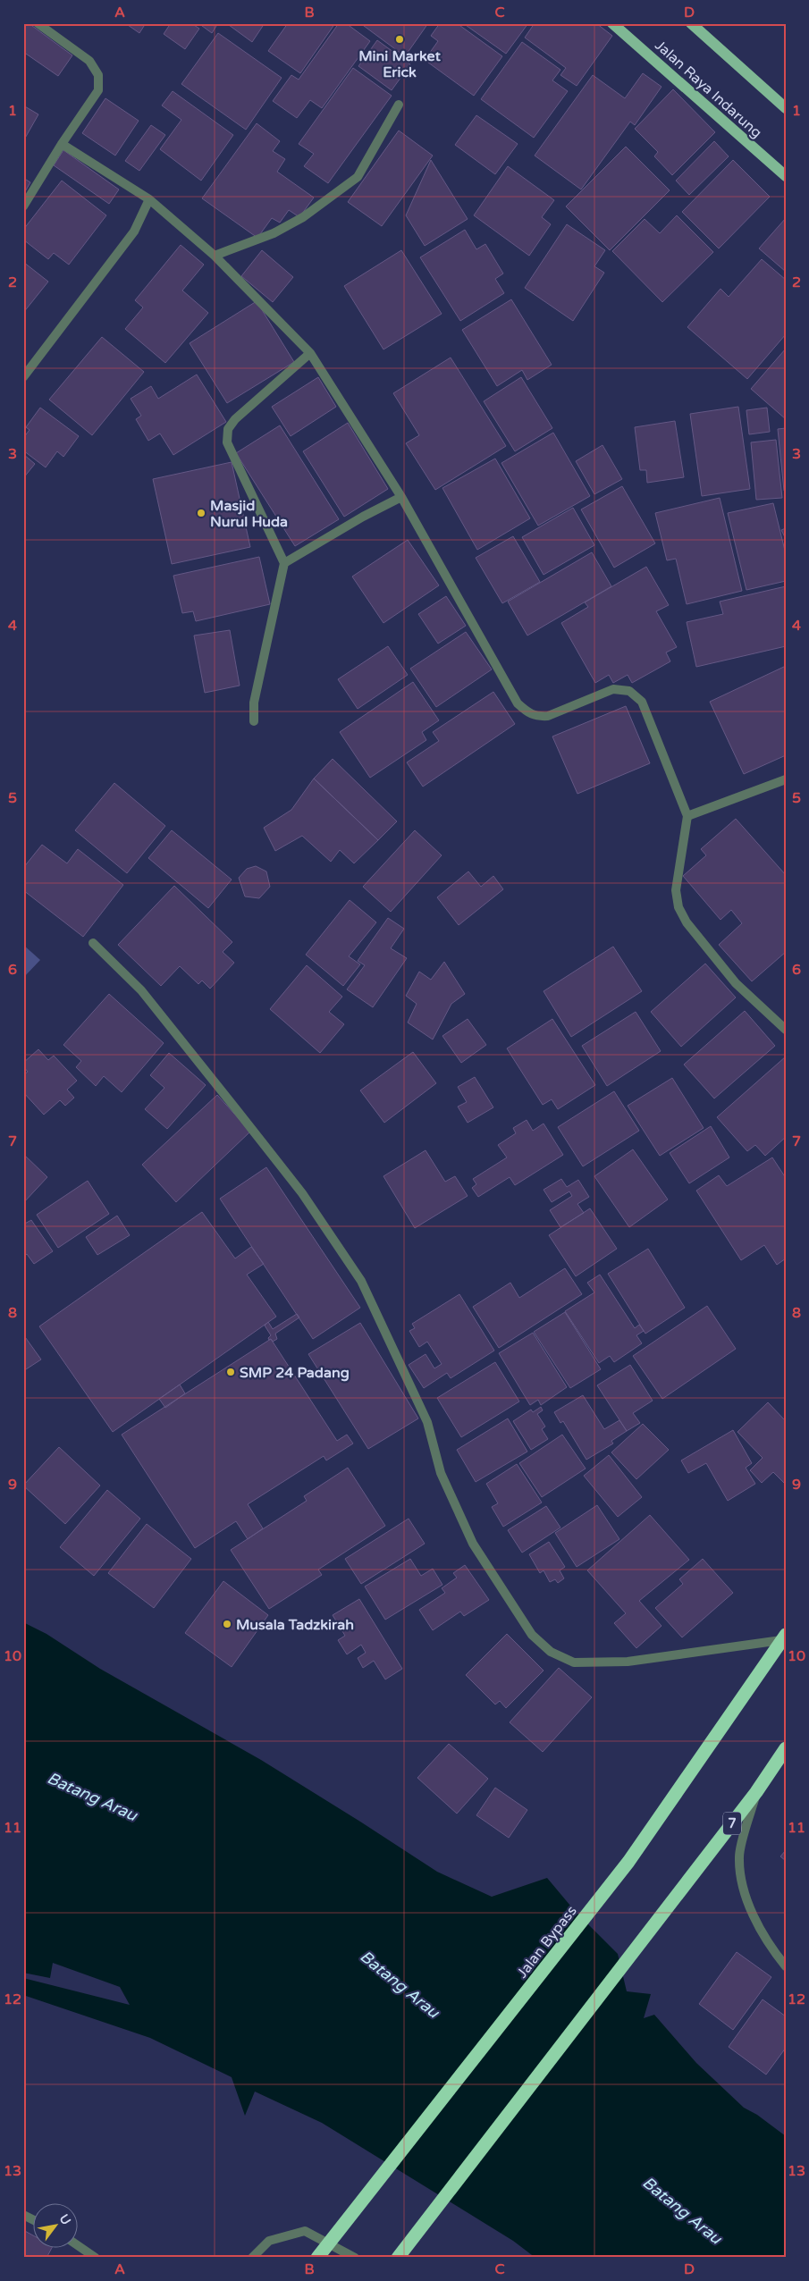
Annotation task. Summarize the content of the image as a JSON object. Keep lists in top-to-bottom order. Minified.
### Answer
{"streets":{"highway":["7","Jalan Bypass"],"main road":["Jalan Raya Indarung"]},"water":["Batang Arau"],"places":["Mini Market Erick","Masjid Nurul Huda","SMP 24 Padang","Musala Tadzkirah"],"north":"top right","grid":{"columns":["A","B","C","D"],"rows":["1","2","3","4","5","6","7","8","9","10","11","12","13"]}}
